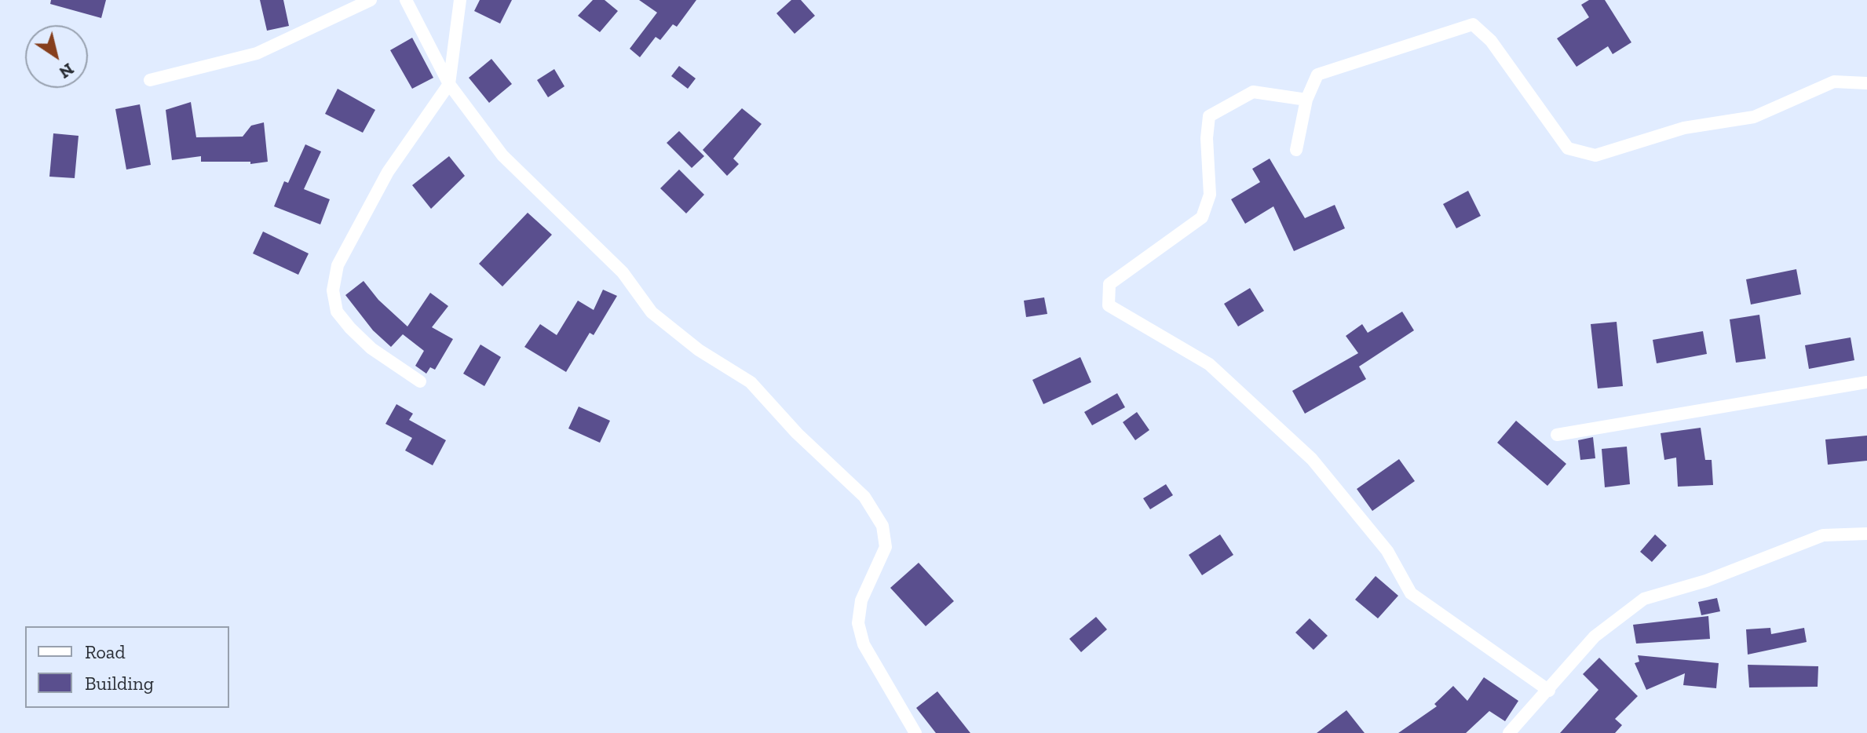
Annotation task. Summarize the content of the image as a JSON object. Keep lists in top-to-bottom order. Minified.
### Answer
{"legend":["Road","Building"],"north":"bottom right"}
